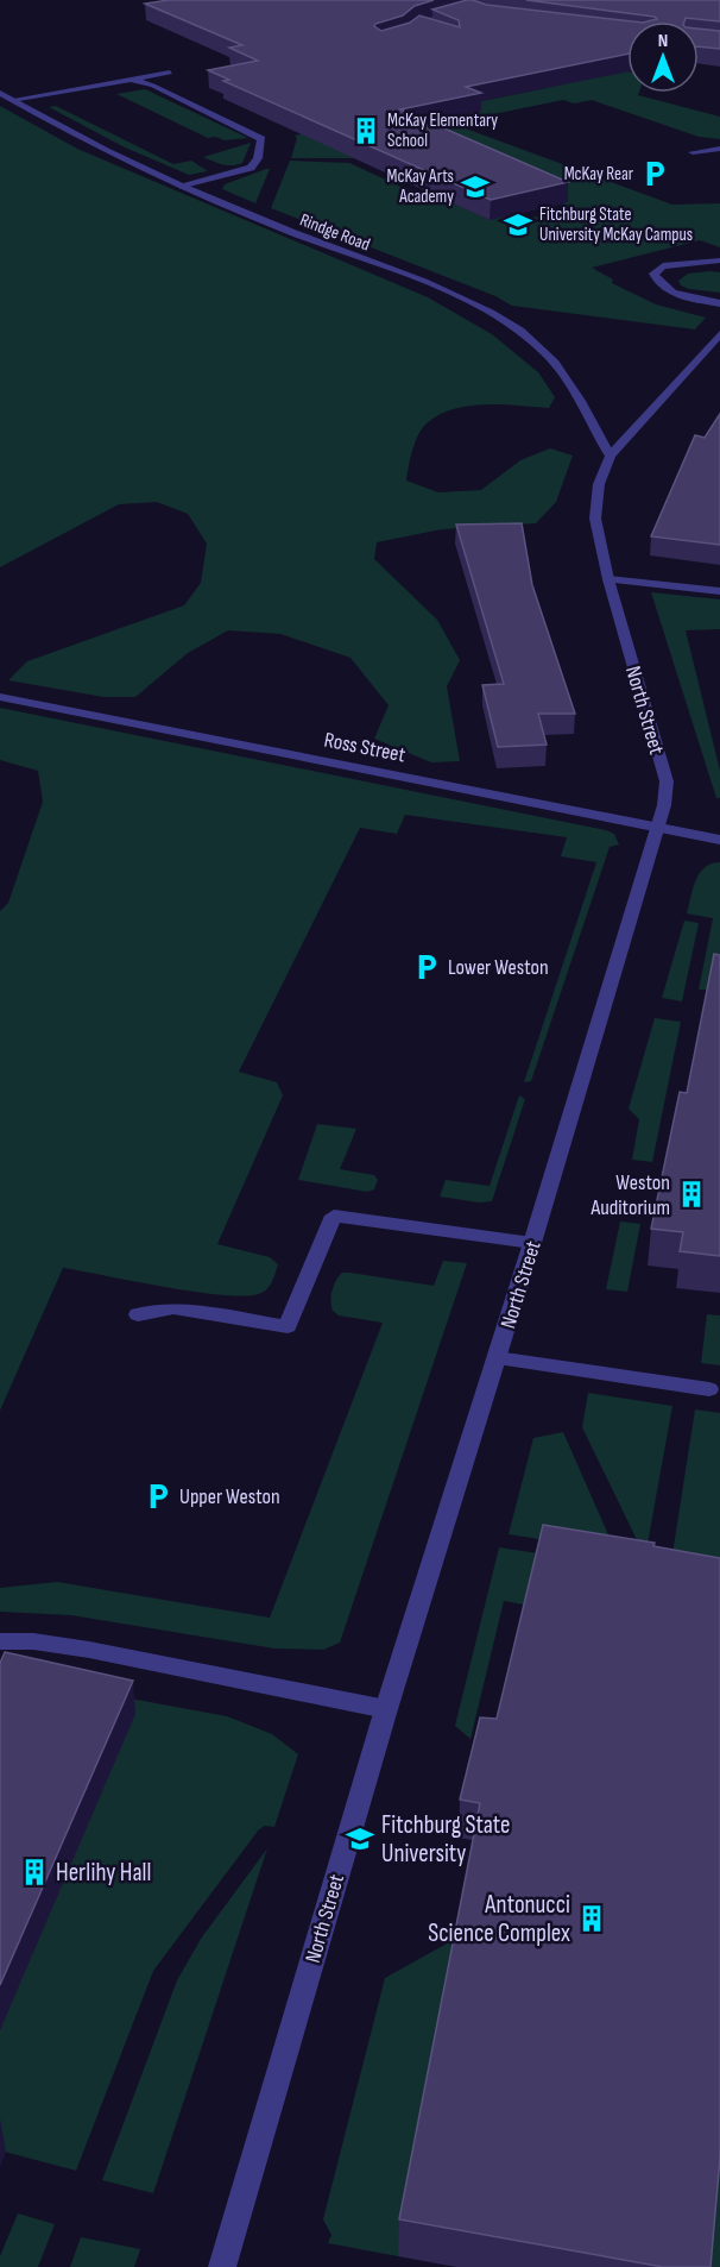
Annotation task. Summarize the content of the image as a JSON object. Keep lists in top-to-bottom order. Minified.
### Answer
{"streets":{"street":["Rindge Road","North Street","Ross Street"]},"crossings":[["Rindge Road","North Street"],["North Street","Ross Street"]],"places":{"building":["McKay Elementary School","Weston Auditorium","Herlihy Hall","Antonucci Science Complex"],"parking":["McKay Rear","Lower Weston","Upper Weston"],"school or university":["McKay Arts Academy","Fitchburg State University McKay Campus","Fitchburg State University"]},"north":"top"}
